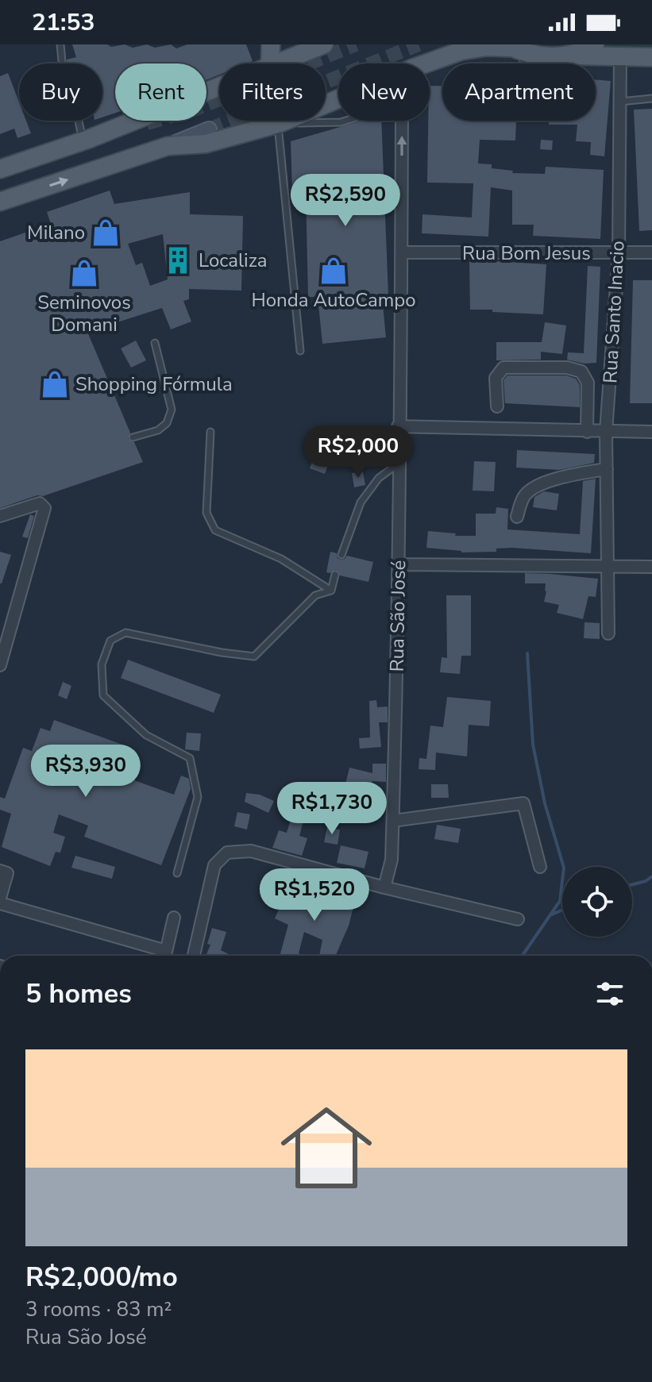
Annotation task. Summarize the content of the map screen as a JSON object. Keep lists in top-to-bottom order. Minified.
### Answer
{"streets":{"street":["Rua Bom Jesus","Rua Santo Inacio","Rua São José"]},"crossings":[["Rua Bom Jesus","Rua Santo Inacio"],["Rua Bom Jesus","Rua São José"]],"places":{"shop":["Milano","Honda AutoCampo","Seminovos Domani","Shopping Fórmula"],"building":["Localiza"]},"page":{"status":"21:53","chip":["Buy","Rent","Filters","New","Apartment"],"price":["R$2,590","R$2,000","R$3,930","R$1,730","R$1,520"],"heading":"5 homes","list":[{"name":"R$2,000/mo","note":"3 rooms · 83 m² · Rua São José"}]}}
